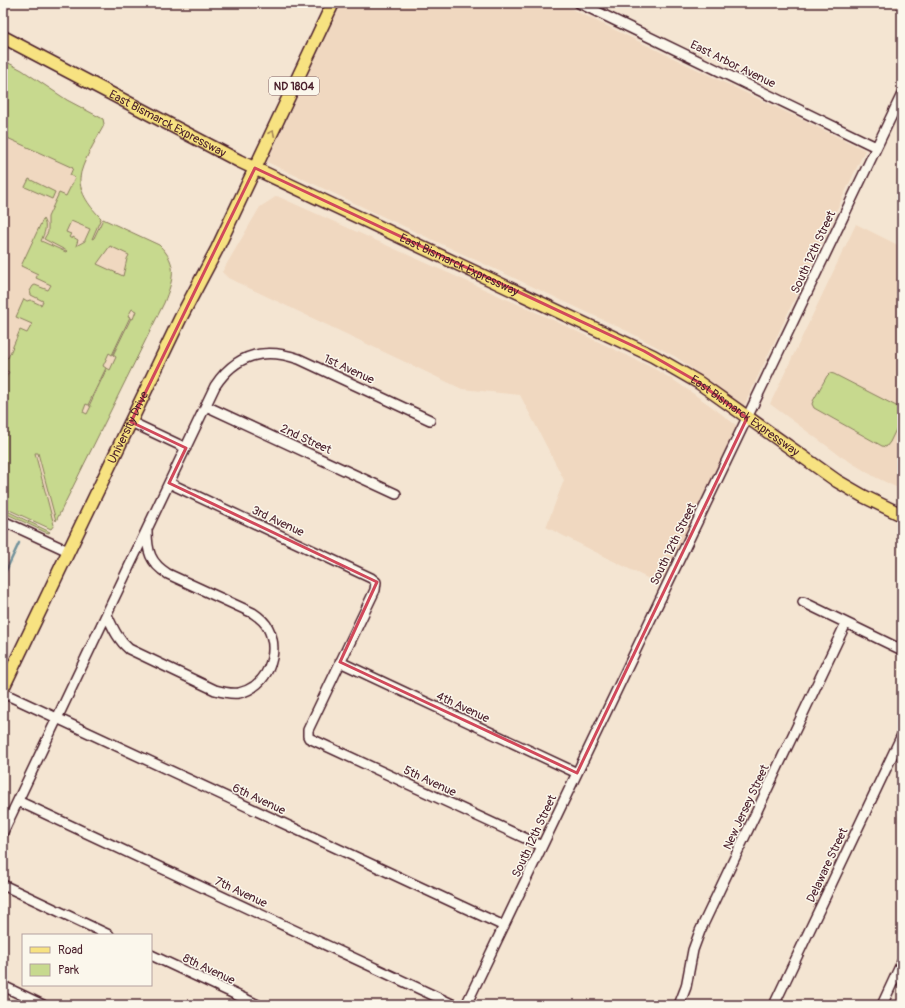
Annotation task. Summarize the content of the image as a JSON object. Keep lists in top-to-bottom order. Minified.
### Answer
{"streets":{"main road":["ND 1804","East Bismarck Expressway","University Drive"],"street":["East Arbor Avenue","South 12th Street","1st Avenue","2nd Street","3rd Avenue","4th Avenue","5th Avenue","6th Avenue","New Jersey Street","Delaware Street","7th Avenue","8th Avenue"]},"crossings":[["East Arbor Avenue","South 12th Street"],["ND 1804","East Bismarck Expressway"],["ND 1804","University Drive"],["East Bismarck Expressway","South 12th Street"],["East Bismarck Expressway","University Drive"],["South 12th Street","4th Avenue"],["South 12th Street","5th Avenue"],["South 12th Street","6th Avenue"],["1st Avenue","2nd Street"],["1st Avenue","3rd Avenue"],["1st Avenue","6th Avenue"],["1st Avenue","7th Avenue"],["3rd Avenue","4th Avenue"],["3rd Avenue","5th Avenue"],["4th Avenue","5th Avenue"]],"legend":["Road","Park"]}
